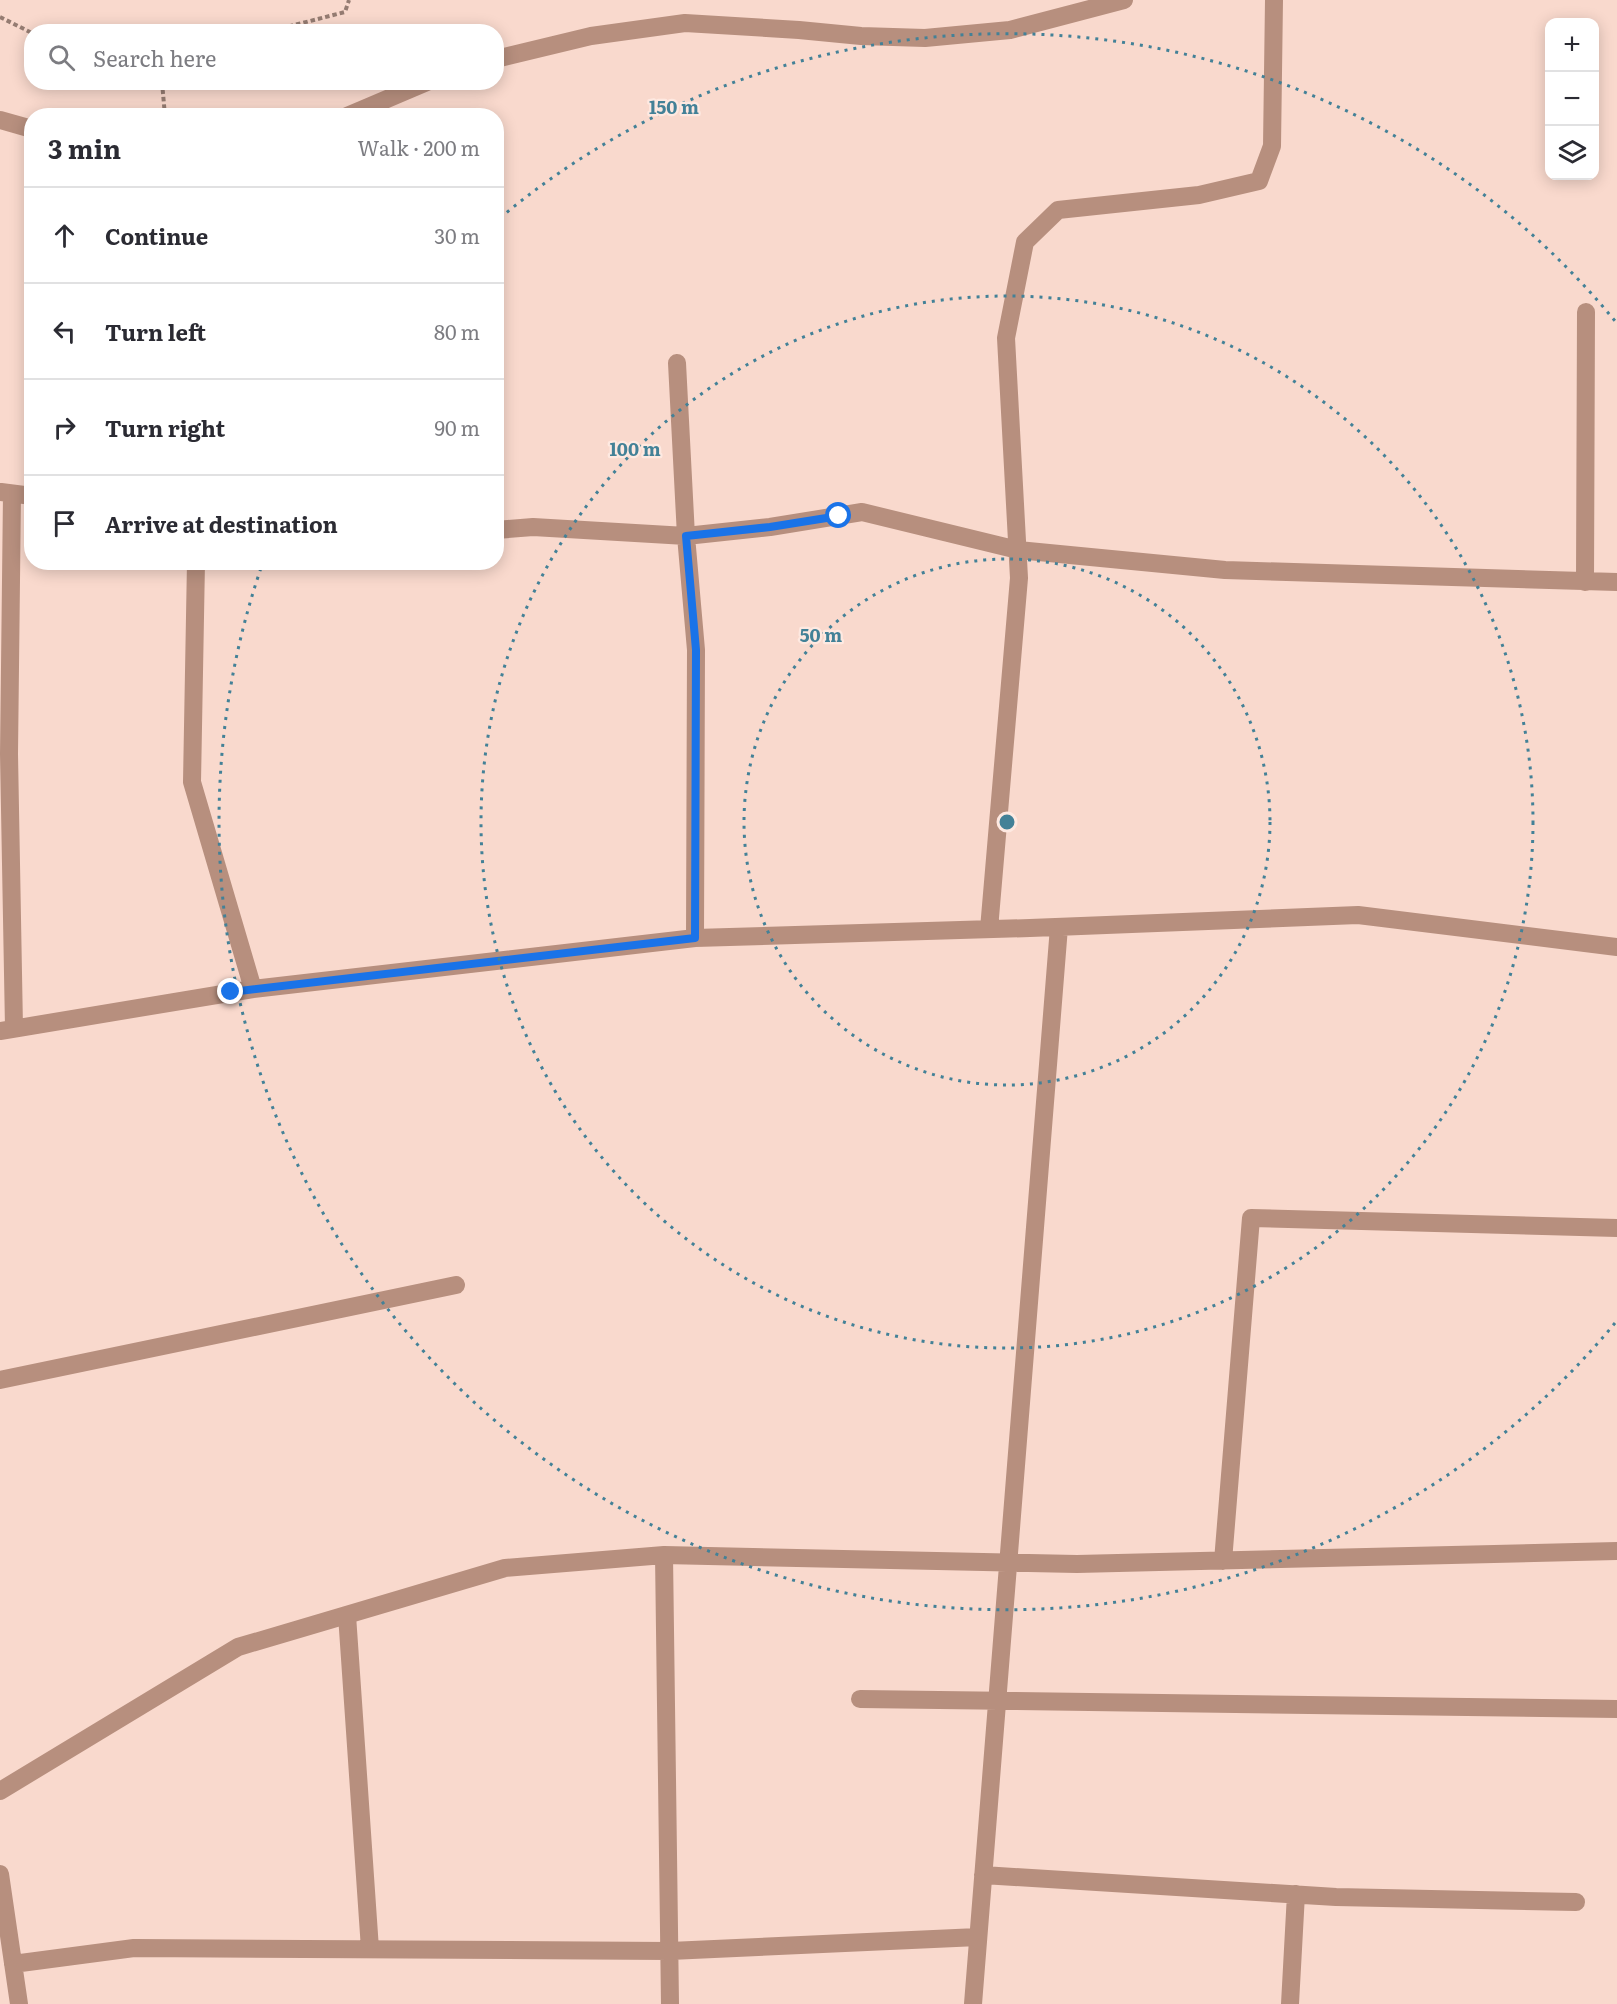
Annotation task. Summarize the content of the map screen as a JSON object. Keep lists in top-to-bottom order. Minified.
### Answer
{"page":{"map_buttons":["+","−"],"search":"Search here","heading":["3 min","Walk · 200 m"],"list":[["Continue","30 m"],["Turn left","80 m"],["Turn right","90 m"],"Arrive at destination"]},"rings":["150 m","100 m","50 m"]}
